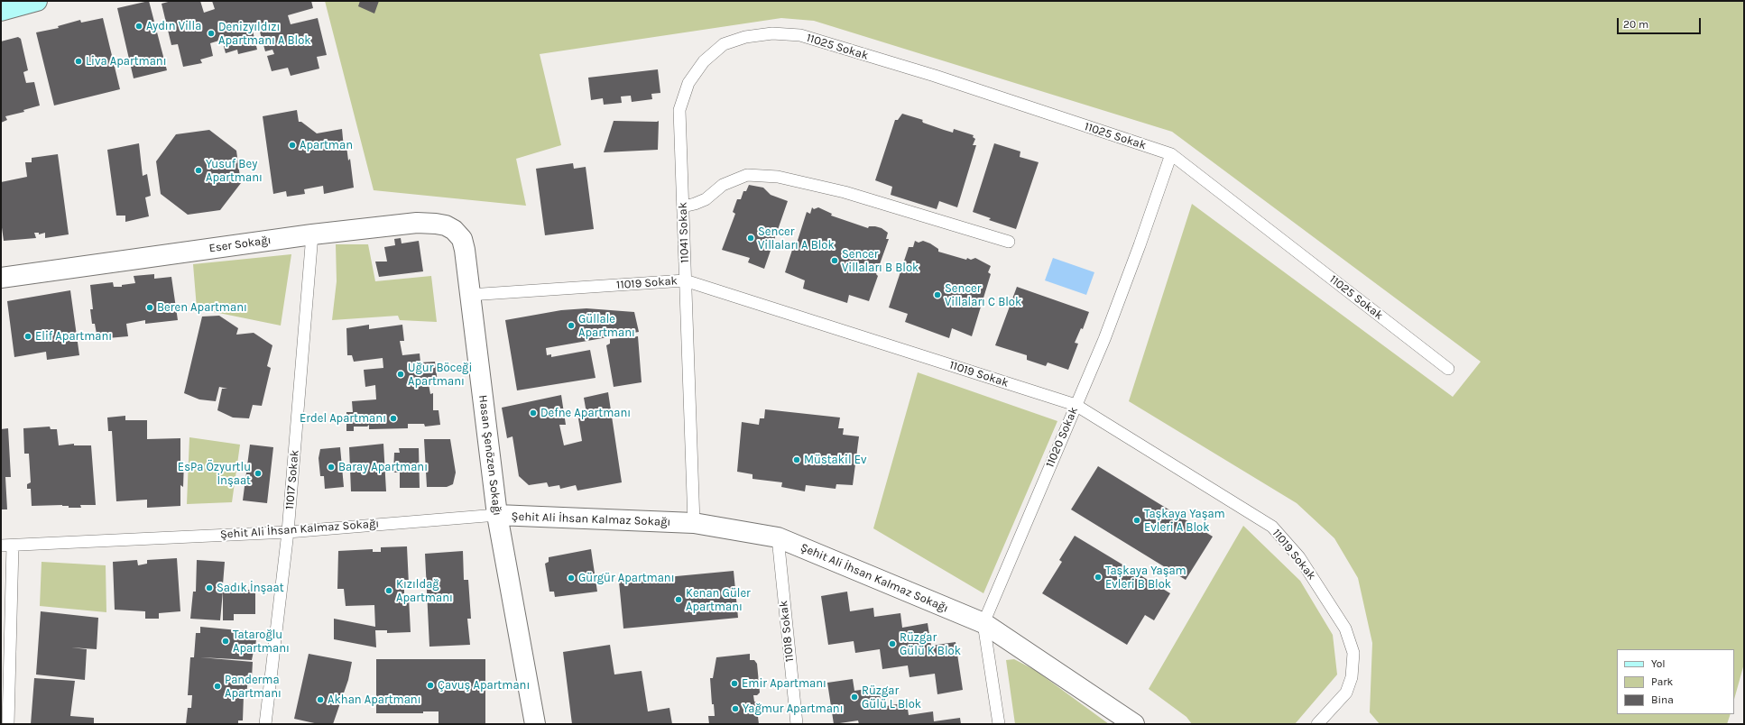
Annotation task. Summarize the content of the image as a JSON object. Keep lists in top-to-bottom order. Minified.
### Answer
{"streets":{"street":["Eser Sokağı","Hasan Şenözen Sokağı","Şehit Ali İhsan Kalmaz Sokağı"],"lane":["11025 Sokak","11041 Sokak","11019 Sokak","11020 Sokak","11017 Sokak","11018 Sokak"]},"crossings":[["11025 Sokak","11041 Sokak"],["11025 Sokak","11020 Sokak"],["11041 Sokak","11019 Sokak"],["11041 Sokak","Şehit Ali İhsan Kalmaz Sokağı"],["Eser Sokağı","Hasan Şenözen Sokağı"],["Eser Sokağı","11017 Sokak"],["11019 Sokak","11020 Sokak"],["11019 Sokak","Hasan Şenözen Sokağı"],["11020 Sokak","Şehit Ali İhsan Kalmaz Sokağı"],["Hasan Şenözen Sokağı","Şehit Ali İhsan Kalmaz Sokağı"],["11017 Sokak","Şehit Ali İhsan Kalmaz Sokağı"],["Şehit Ali İhsan Kalmaz Sokağı","11018 Sokak"]],"places":["Aydın Villa","Denizyıldızı Apartmanı A Blok","Liva Apartmanı","Apartman","Yusuf Bey Apartmanı","Sencer Villaları A Blok","Sencer Villaları B Blok","Sencer Villaları C Blok","Beren Apartmanı","Güllale Apartmanı","Elif Apartmanı","Uğur Böceği Apartmanı","Defne Apartmanı","Erdel Apartmanı","Müstakil Ev","Baray Apartmanı","EsPa Özyurtlu İnşaat","Taşkaya Yaşam Evleri A Blok","Taşkaya Yaşam Evleri B Blok","Gürgür Apartmanı","Sadık İnşaat","Kızıldağ Apartmanı","Kenan Güler Apartmanı","Tataroğlu Apartmanı","Rüzgar Gülü K Blok","Emir Apartmanı","Çavuş Apartmanı","Panderma Apartmanı","Rüzgar Gülü L Blok","Akhan Apartmanı","Yağmur Apartmanı"],"legend":["Yol","Park","Bina"],"scale_bar":"20 m"}
